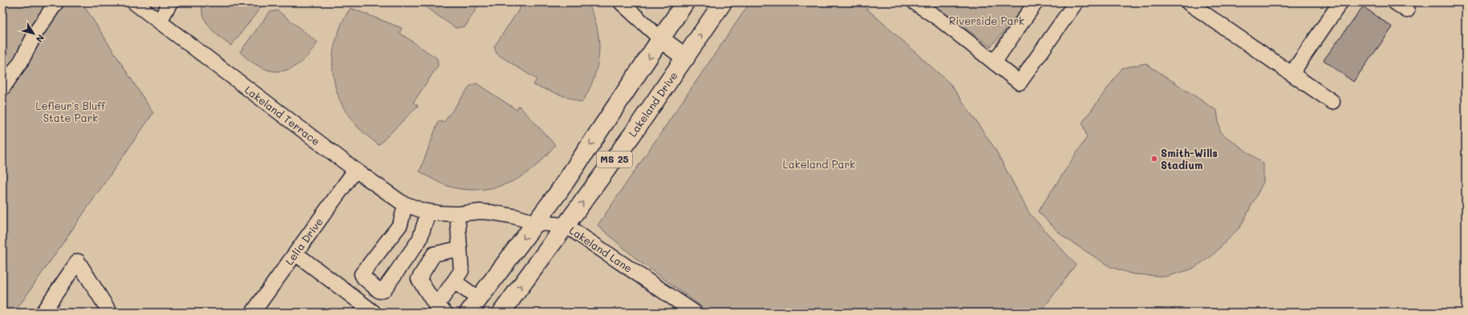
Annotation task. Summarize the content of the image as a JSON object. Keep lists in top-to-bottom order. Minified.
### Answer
{"streets":{"highway":["Lakeland Drive","MS 25"],"street":["Lakeland Terrace","Lelia Drive","Lakeland Lane"]},"crossings":[["Lakeland Drive","Lakeland Lane"],["Lakeland Terrace","Lelia Drive"],["Lakeland Terrace","Lakeland Lane"],["MS 25","Lakeland Lane"]],"parks":["Riverside Park","Lefleur's Bluff State Park","Lakeland Park"],"places":["Smith-Wills Stadium"],"north":"bottom right"}
